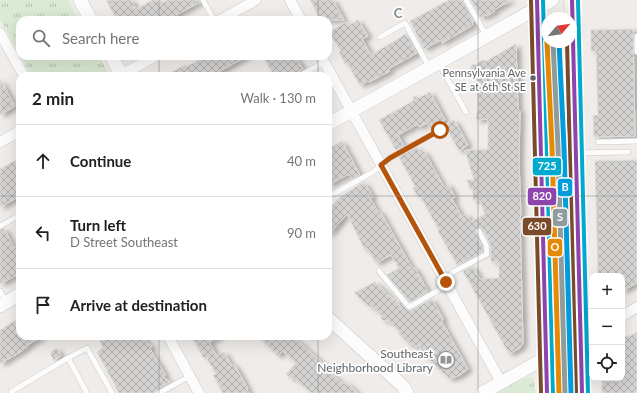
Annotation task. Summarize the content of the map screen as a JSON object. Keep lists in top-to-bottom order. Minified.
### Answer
{"places":{"other":["Pennsylvania Ave SE at 6th St SE"],"library":["Southeast Neighborhood Library"]},"lines":["transit line 820","transit line 630","transit line 725","transit line S","transit line O","transit line B"],"north":"top right","page":{"search":"Search here","heading":["2 min","Walk · 130 m"],"list":[["Continue","40 m"],["Turn left","D Street Southeast","90 m"],"Arrive at destination"],"map_buttons":["+","−"]},"grid":{"columns":["C"]}}
